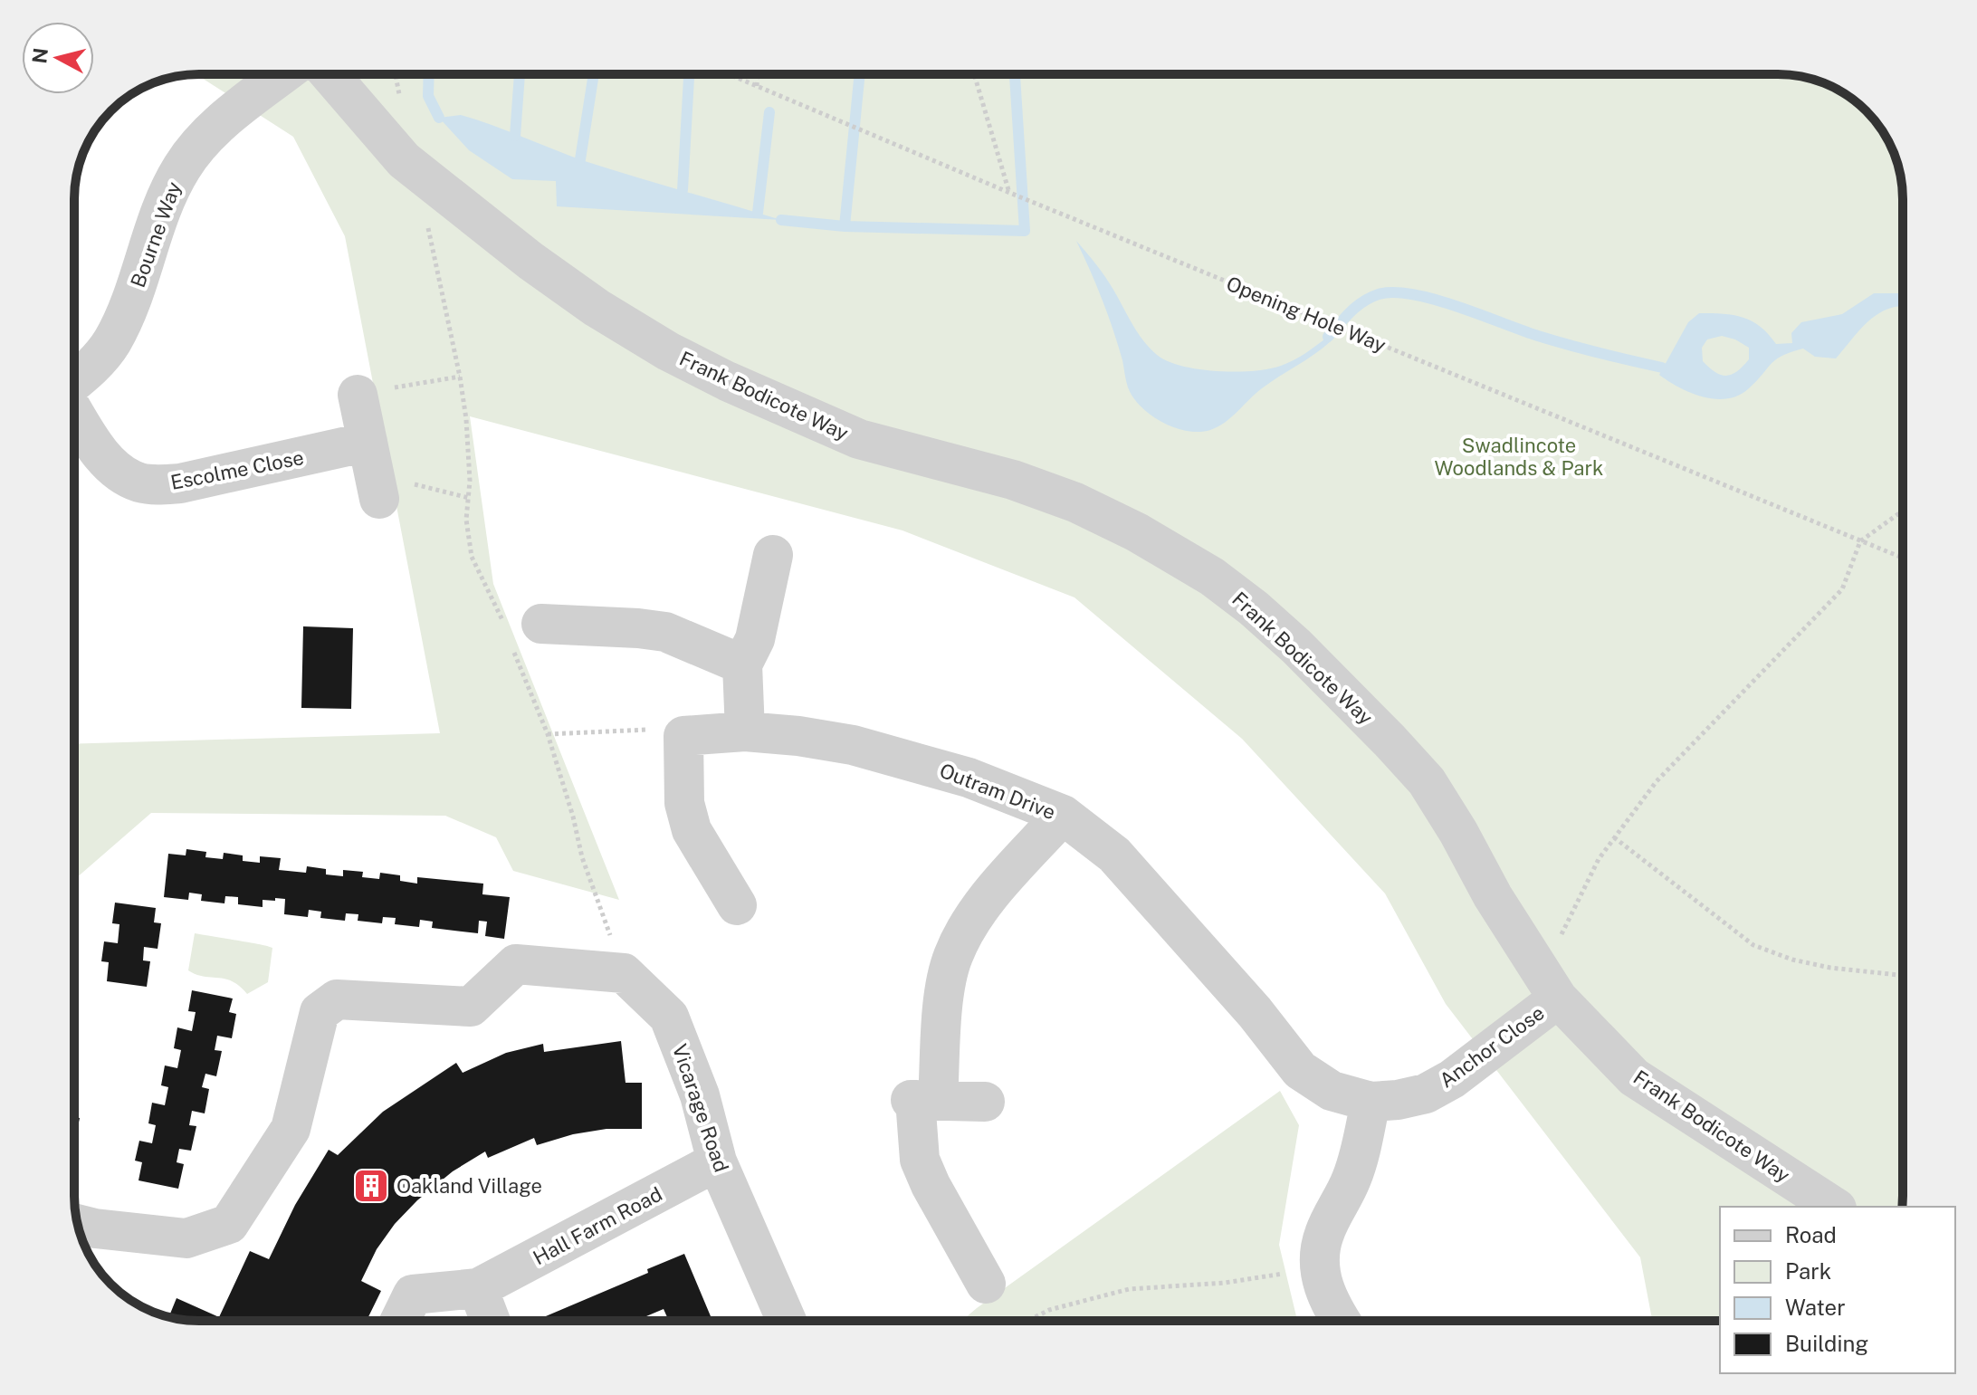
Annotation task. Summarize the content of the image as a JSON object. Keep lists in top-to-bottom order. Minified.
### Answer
{"streets":{"street":["Bourne Way","Frank Bodicote Way","Escolme Close","Outram Drive","Anchor Close","Vicarage Road","Hall Farm Road"],"path":["Opening Hole Way"]},"crossings":[["Frank Bodicote Way","Anchor Close"],["Outram Drive","Anchor Close"],["Vicarage Road","Hall Farm Road"]],"parks":["Swadlincote Woodlands & Park"],"places":{"building":["Oakland Village"]},"legend":["Road","Park","Water","Building"],"north":"left"}
